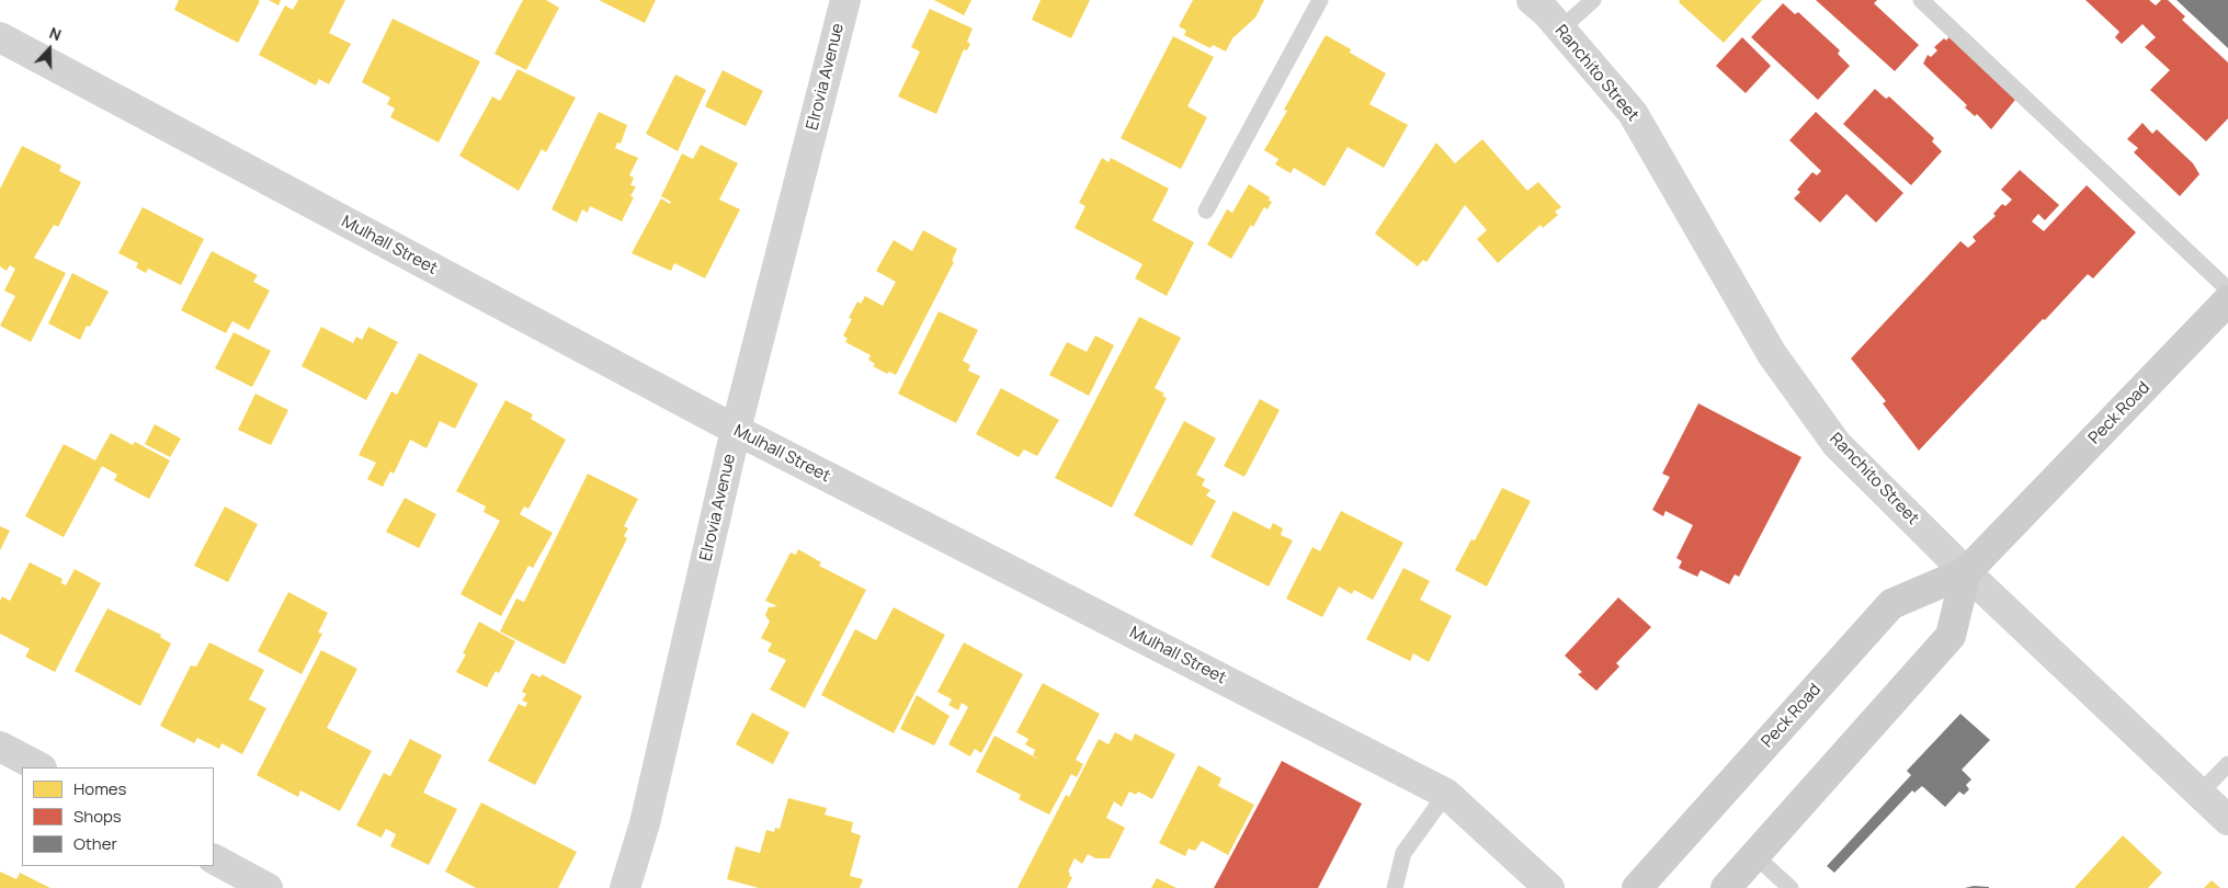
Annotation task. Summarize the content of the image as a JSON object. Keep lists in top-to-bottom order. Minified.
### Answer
{"streets":{"main road":["Peck Road"],"street":["Ranchito Street","Elrovia Avenue","Mulhall Street"]},"crossings":[["Ranchito Street","Peck Road"],["Elrovia Avenue","Mulhall Street"]],"legend":["Homes","Shops","Other"],"north":"top"}
